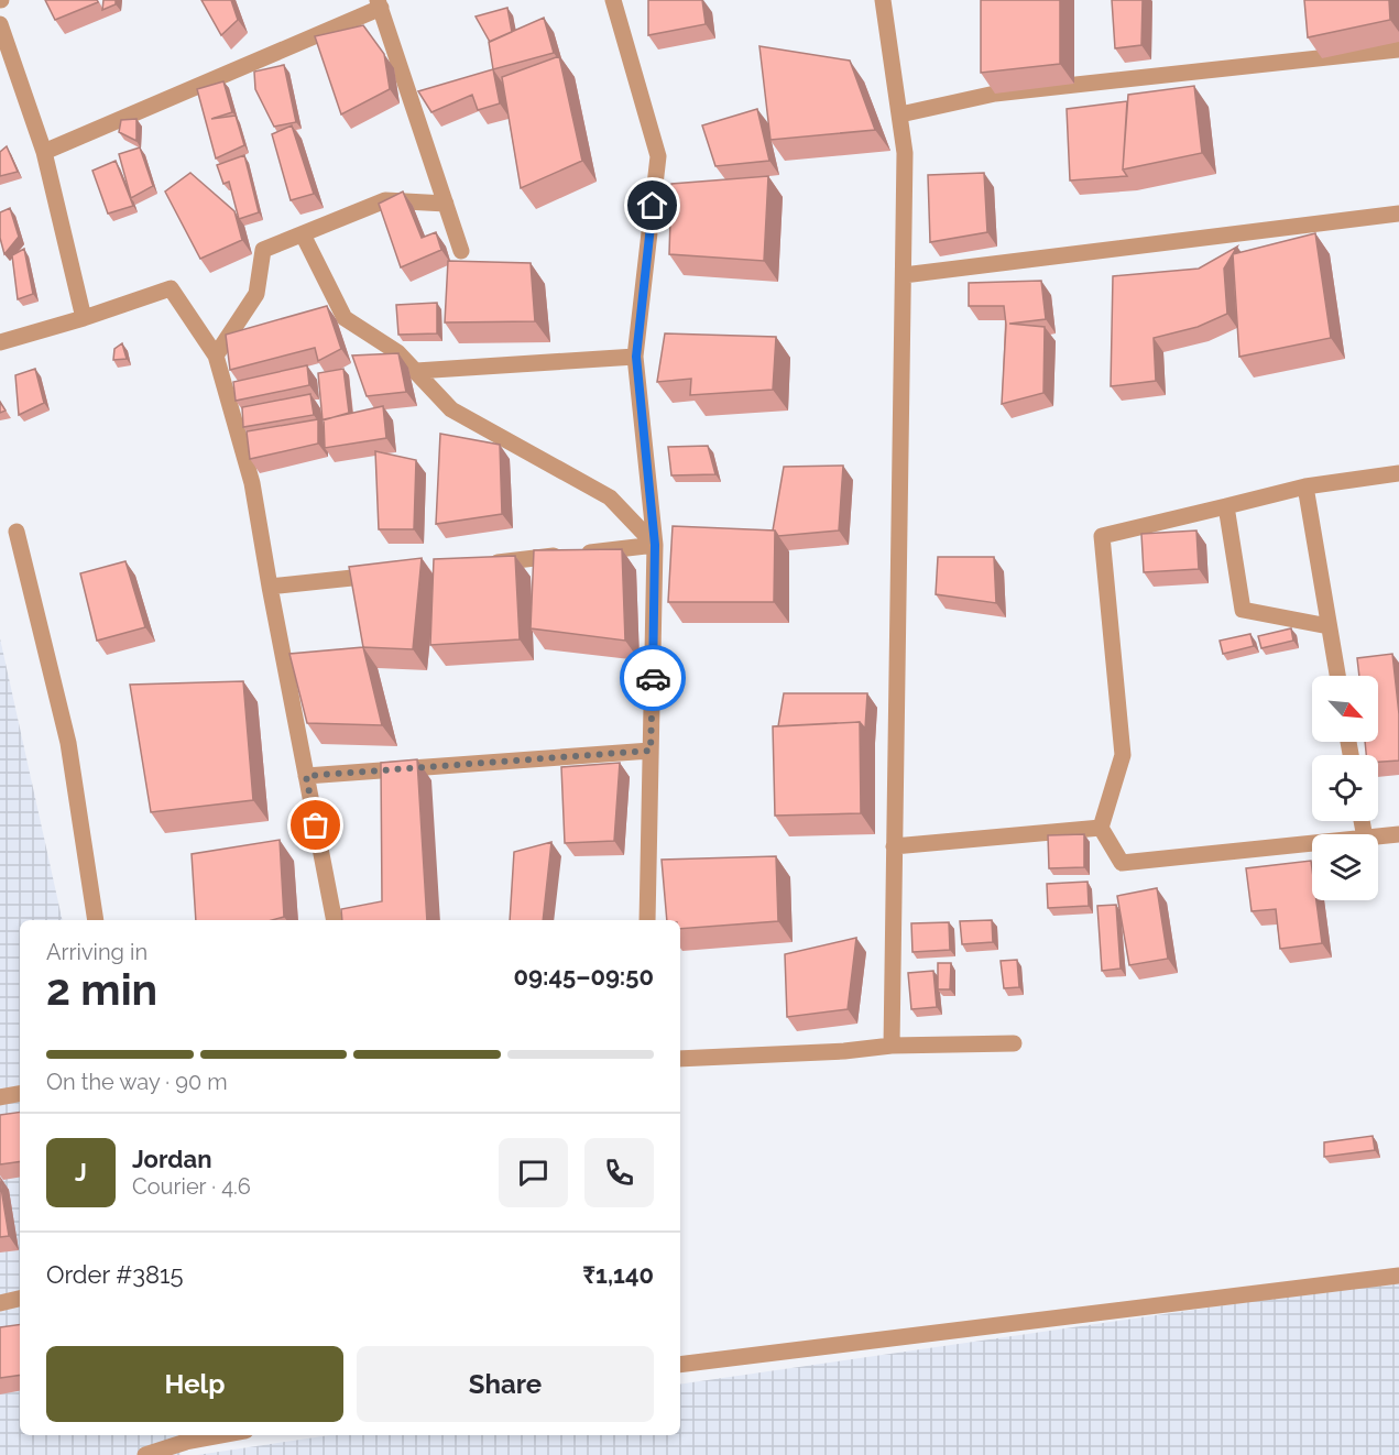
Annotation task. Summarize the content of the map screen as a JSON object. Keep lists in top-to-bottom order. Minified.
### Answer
{"north":"bottom right","page":{"heading":["2 min","Arriving in","09:45–09:50"],"panel":["Jordan","Courier · 4.6","Order #3815","₹1,140"],"bar":"On the way · 90 m","round":"J","buttons":["Help","Share"]}}
